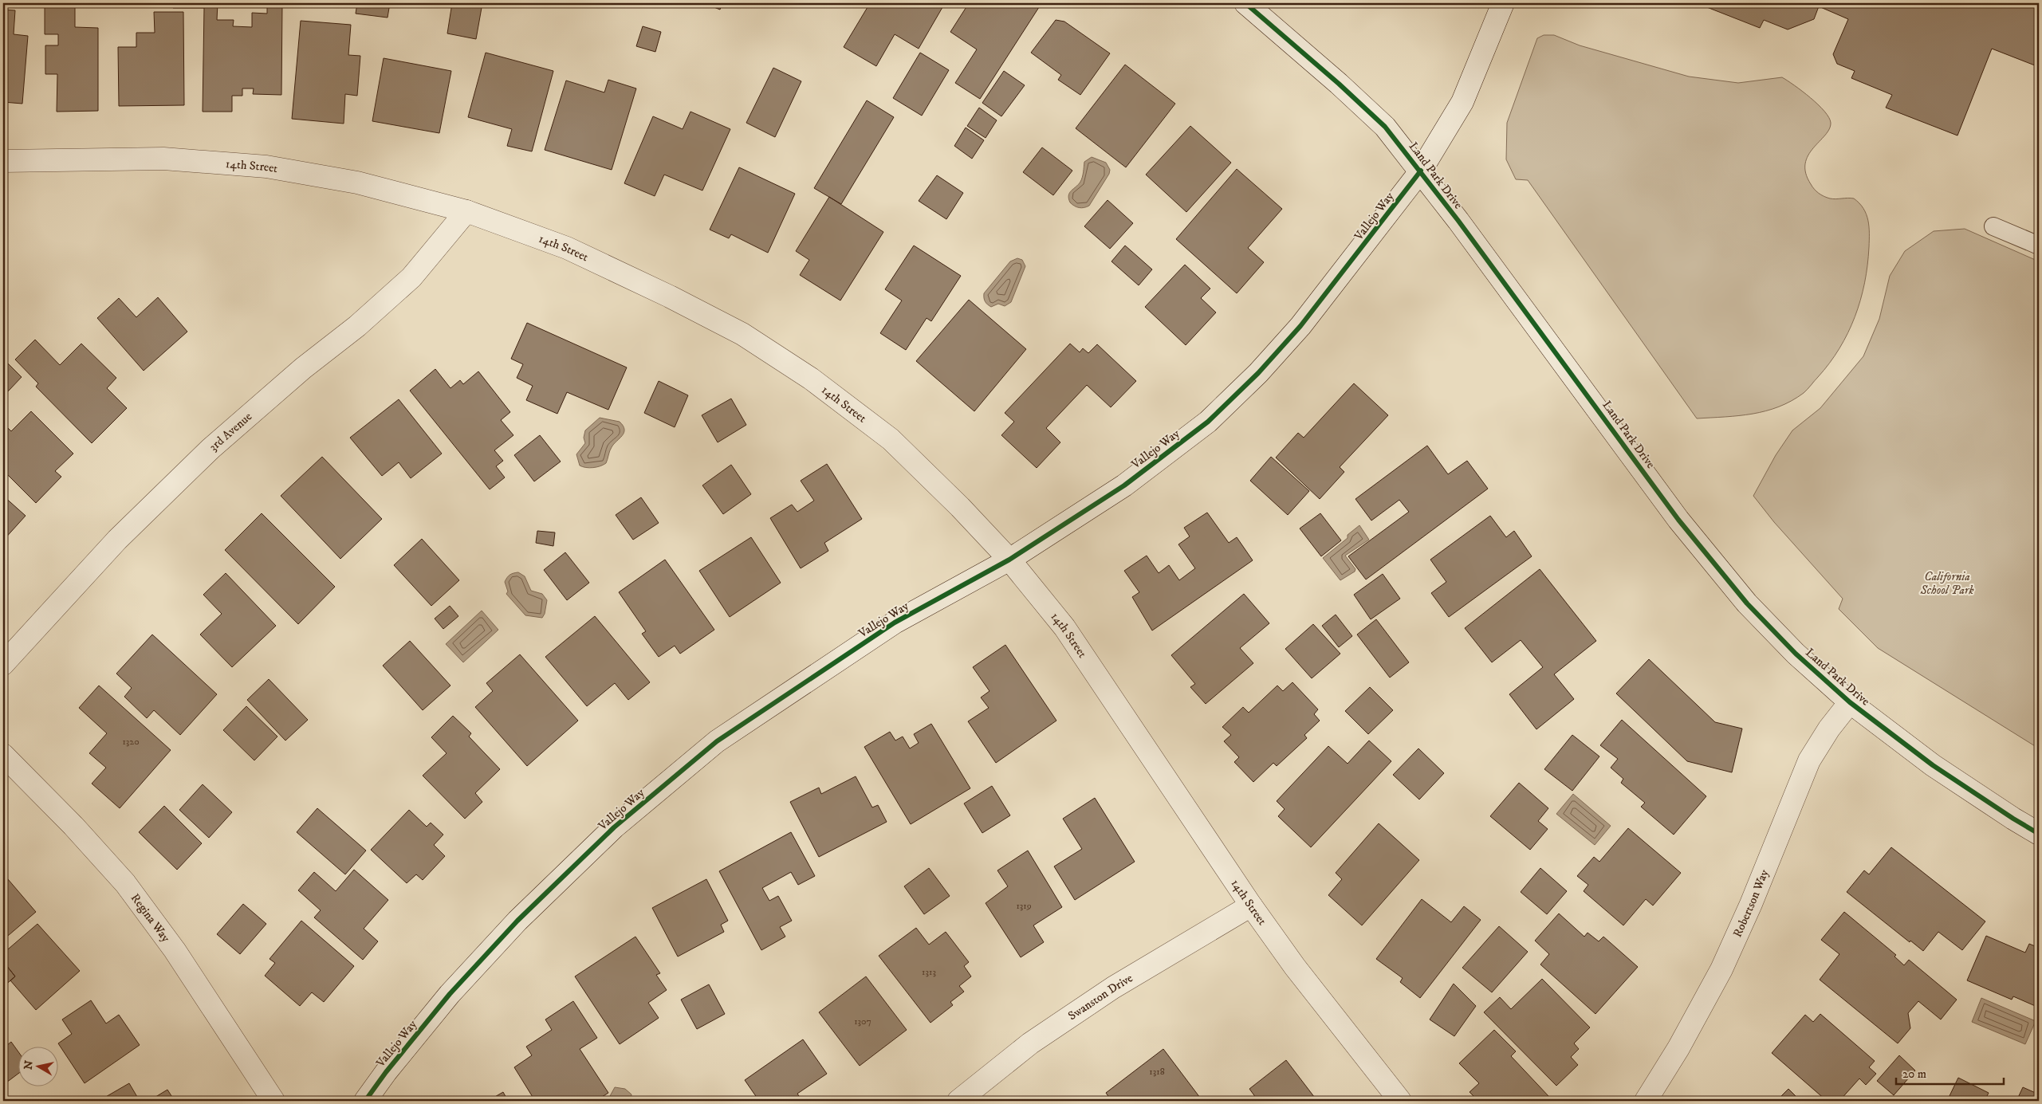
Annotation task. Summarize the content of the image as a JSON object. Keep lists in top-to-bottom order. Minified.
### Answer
{"streets":{"street":["14th Street","Land Park Drive","Vallejo Way","3rd Avenue","Robertson Way","Regina Way","Swanston Drive"]},"crossings":[["14th Street","Vallejo Way"],["14th Street","3rd Avenue"],["14th Street","Swanston Drive"],["Land Park Drive","Vallejo Way"],["Land Park Drive","Robertson Way"]],"parks":["California School Park"],"house_numbers":["1320","1319","1313","1307","1318"],"scale_bar":"20 m","north":"left"}
